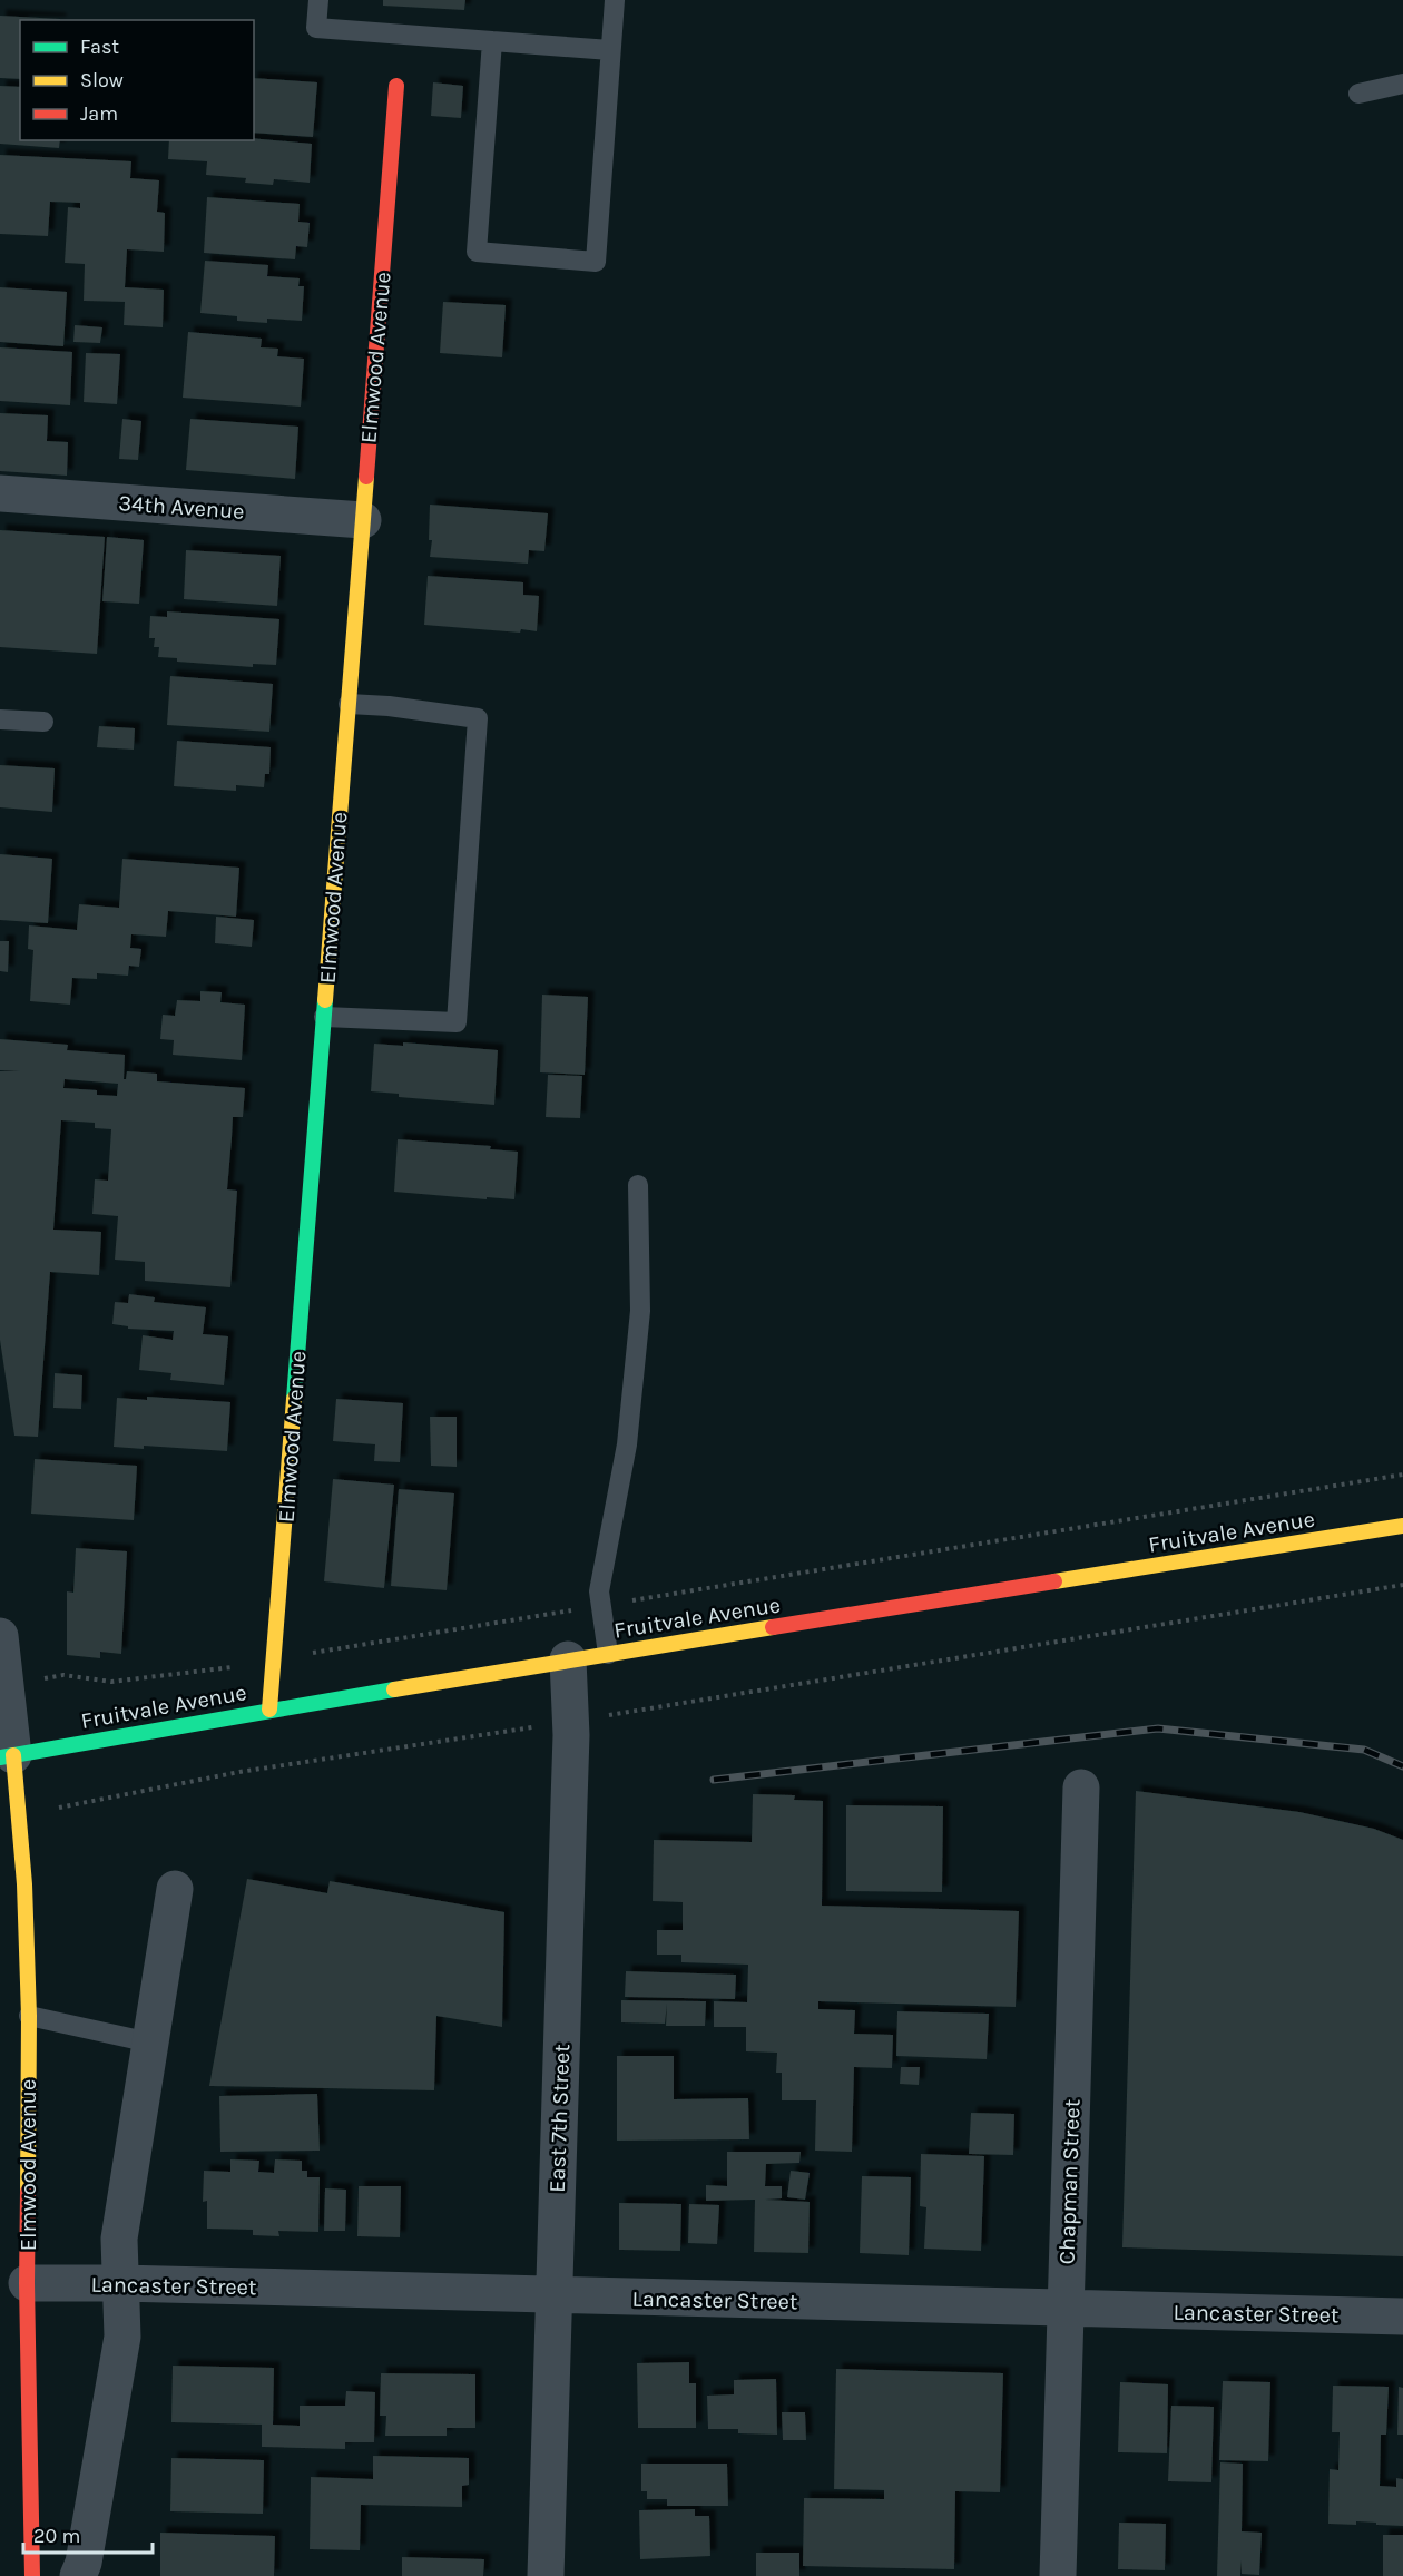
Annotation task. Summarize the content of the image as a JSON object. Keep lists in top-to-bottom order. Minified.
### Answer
{"streets":{"main road":["Elmwood Avenue","Fruitvale Avenue"],"street":["34th Avenue","East 7th Street","Chapman Street","Lancaster Street"]},"crossings":[["Elmwood Avenue","34th Avenue"],["Elmwood Avenue","Fruitvale Avenue"],["Elmwood Avenue","Lancaster Street"],["Fruitvale Avenue","East 7th Street"],["East 7th Street","Lancaster Street"],["Chapman Street","Lancaster Street"]],"legend":["Fast","Slow","Jam"],"scale_bar":"20 m"}
